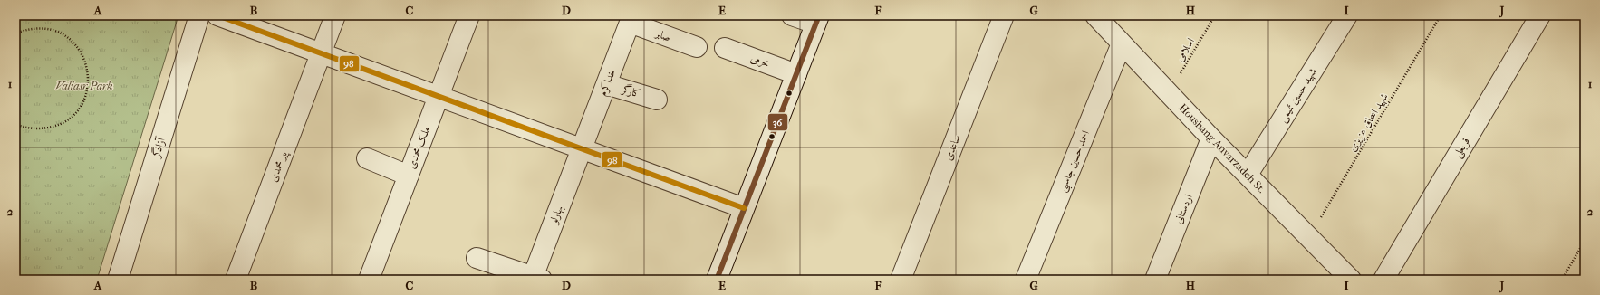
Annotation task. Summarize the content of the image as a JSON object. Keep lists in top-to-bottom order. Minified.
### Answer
{"streets":{"street":["صابر","خرمی","خداکرم","کارگر","شهید حسین تمیمی","آزادگر","ملک محمدی","ساعدی","قربعلی","Houshang Anvarzadeh St.","احمد حسین جاسبی","پیر محمدی","اردستانی","بهارلو"],"path":["اسلامی","شهید اسحاق عزیزی"]},"crossings":[["صابر","خداکرم"],["اسلامی","Houshang Anvarzadeh St."],["خداکرم","کارگر"],["خداکرم","بهارلو"],["شهید حسین تمیمی","Houshang Anvarzadeh St."],["شهید اسحاق عزیزی","Houshang Anvarzadeh St."],["Houshang Anvarzadeh St.","احمد حسین جاسبی"],["Houshang Anvarzadeh St.","اردستانی"]],"parks":["Valiasr Park"],"lines":["transit line 36","transit line 98"],"grid":{"columns":["A","B","C","D","E","F","G","H","I","J"],"rows":["1","2"]}}
